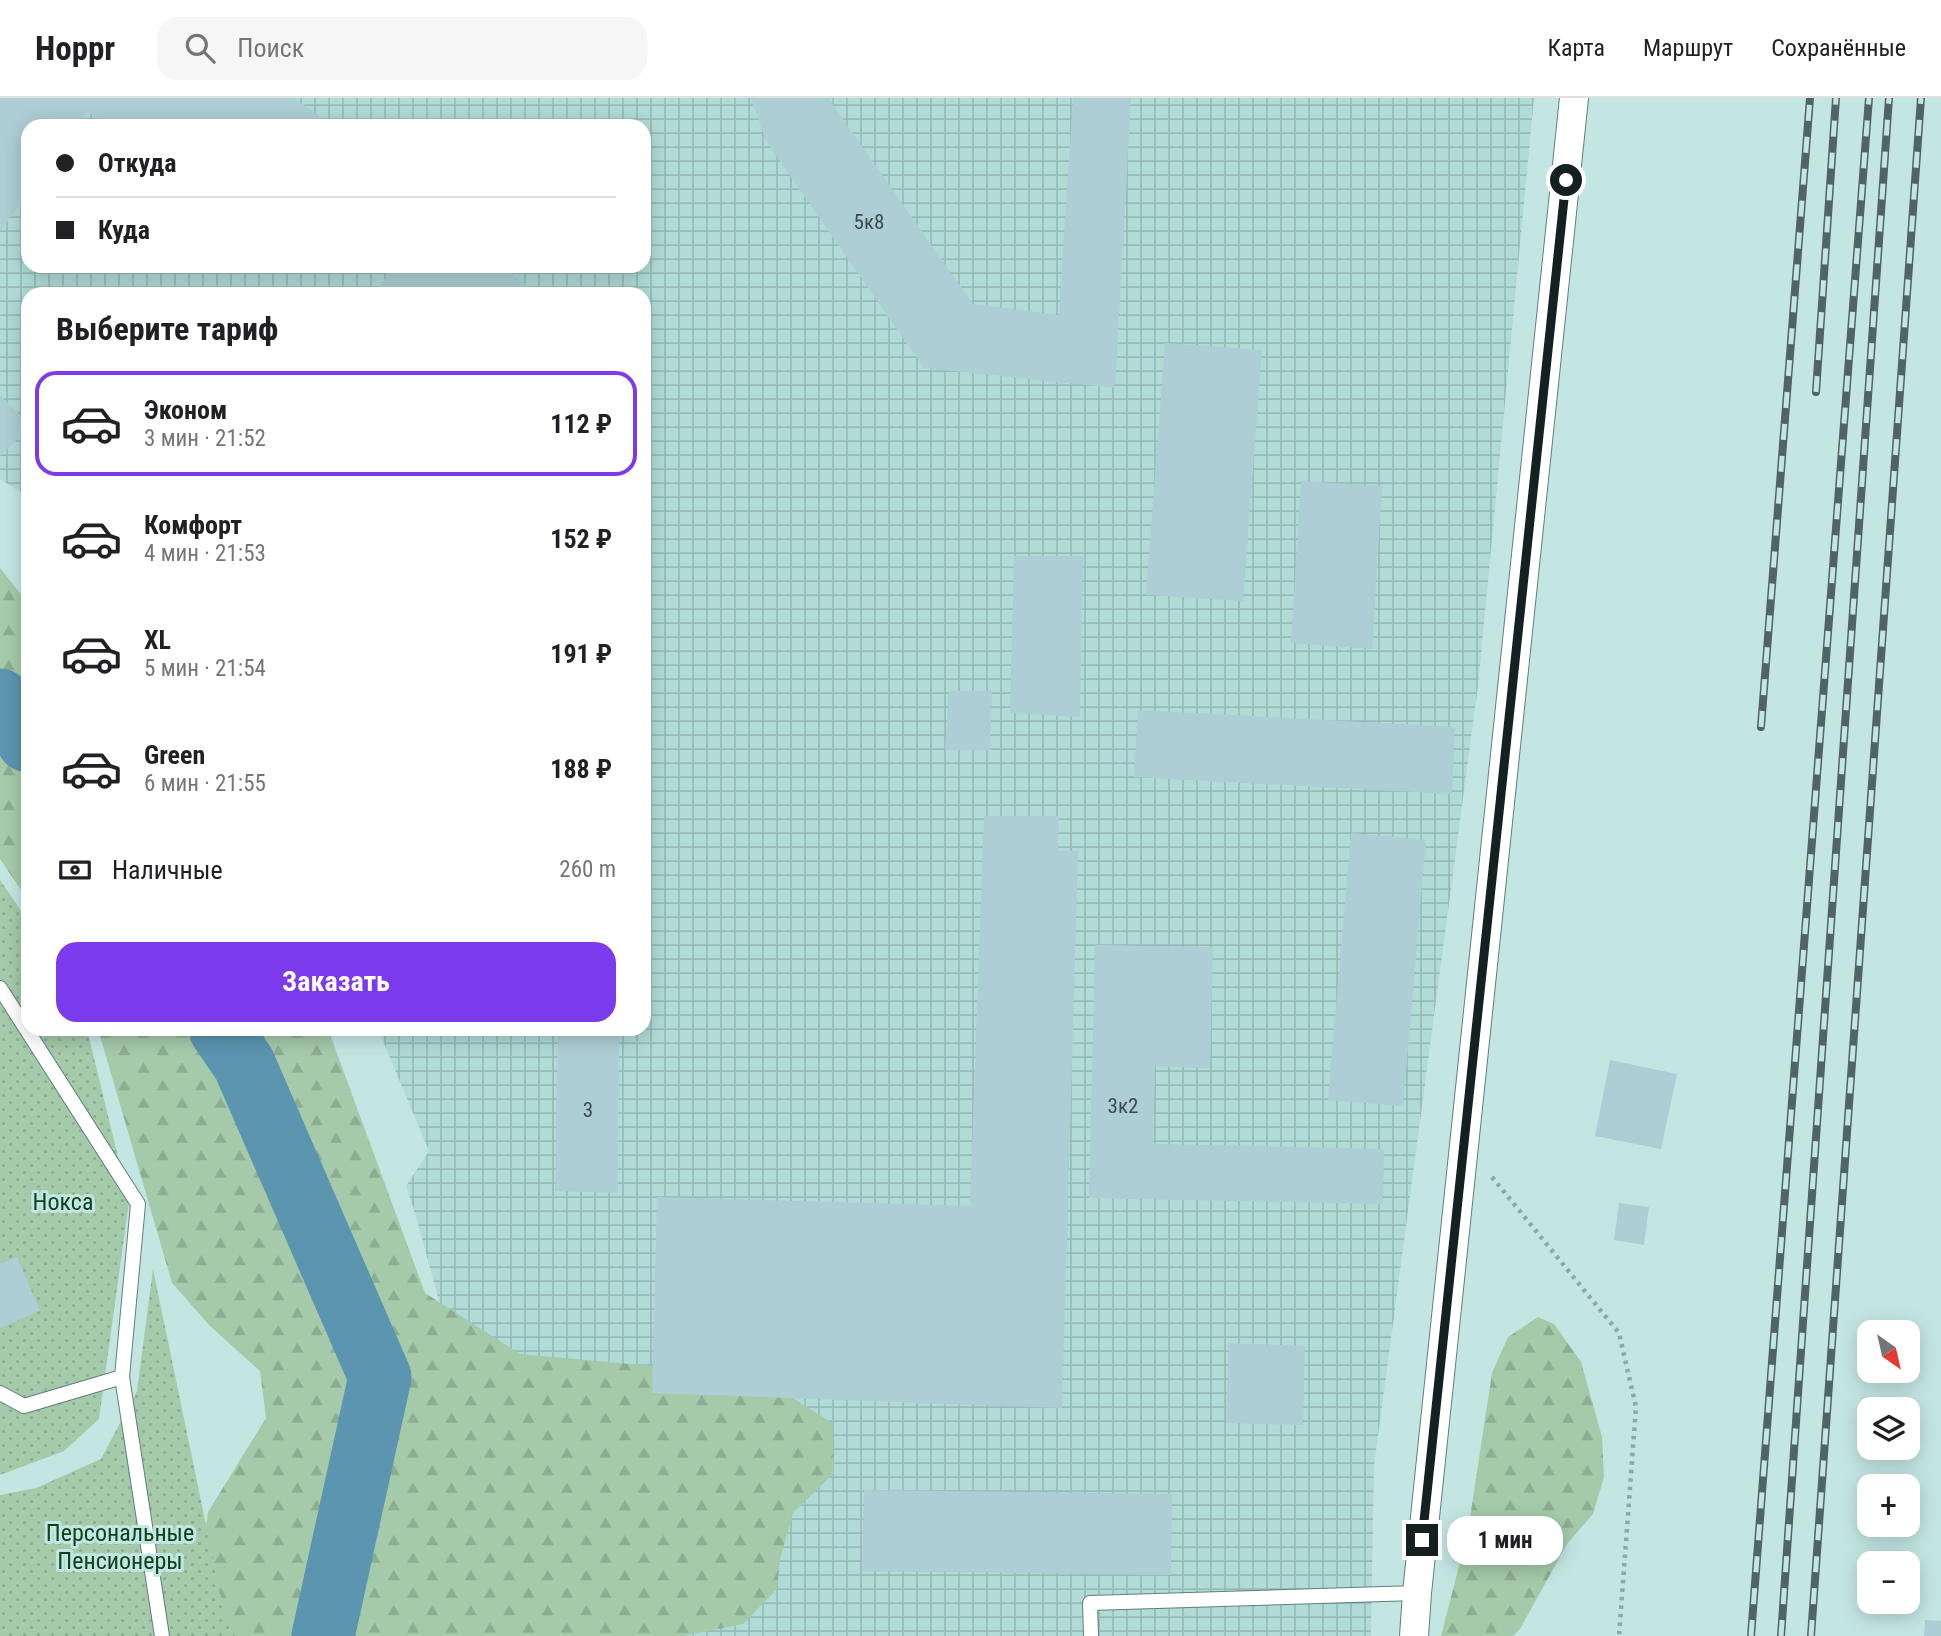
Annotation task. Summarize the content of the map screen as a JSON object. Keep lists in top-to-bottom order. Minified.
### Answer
{"parks":["Нокса","Персональные Пенсионеры"],"house_numbers":["5к8","3к2","3"],"north":"bottom right","page":{"header":"Hoppr","search":"Поиск","nav":["Карта","Маршрут","Сохранённые"],"banner":["Откуда","Куда"],"heading":"Выберите тариф","list":[{"name":"Эконом","note":"3 мин · 21:52","value":"112 ₽"},{"name":"Комфорт","note":"4 мин · 21:53","value":"152 ₽"},{"name":"XL","note":"5 мин · 21:54","value":"191 ₽"},{"name":"Green","note":"6 мин · 21:55","value":"188 ₽"}],"pay":["Наличные","260 m"],"buttons":"Заказать","map_buttons":["+","−"],"bubble":"1 мин"}}
